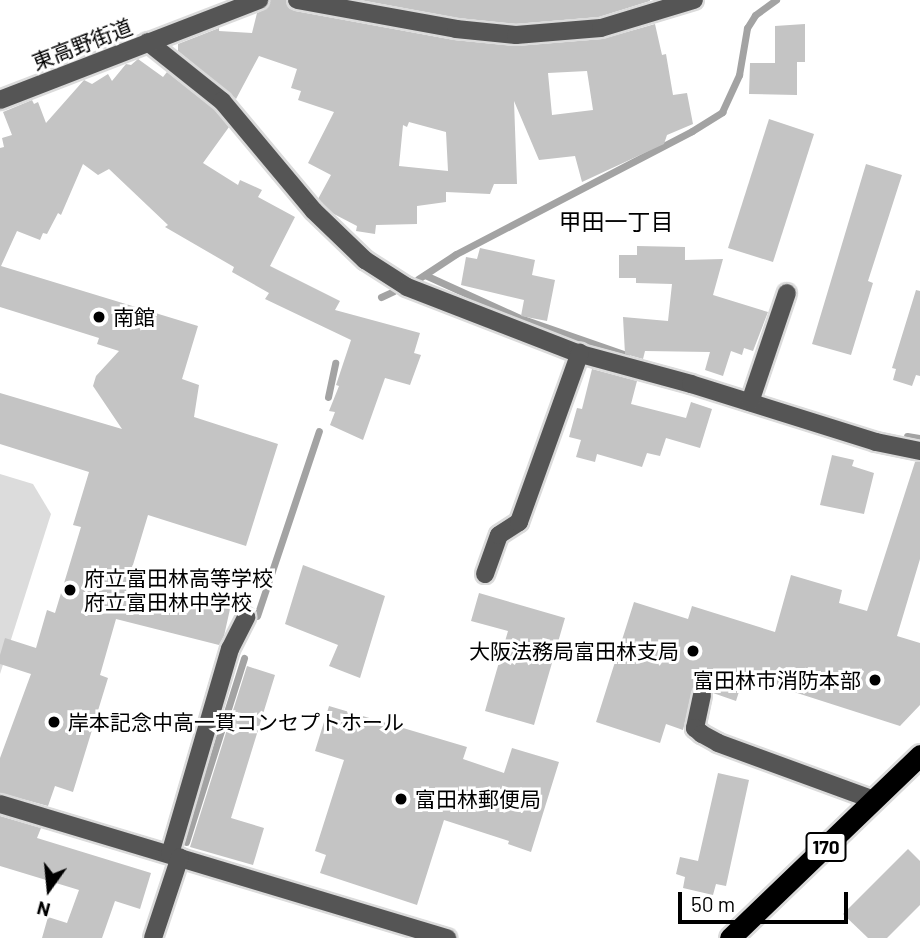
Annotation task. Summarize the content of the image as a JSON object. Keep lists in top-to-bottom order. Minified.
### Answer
{"streets":{"highway":["170"],"street":["東高野街道"]},"districts":["甲田一丁目"],"places":["南館","府立富田林高等学校 府立富田林中学校","大阪法務局富田林支局","富田林市消防本部","岸本記念中高一貫コンセプトホール","富田林郵便局"],"scale_bar":"50 m","north":"bottom"}
